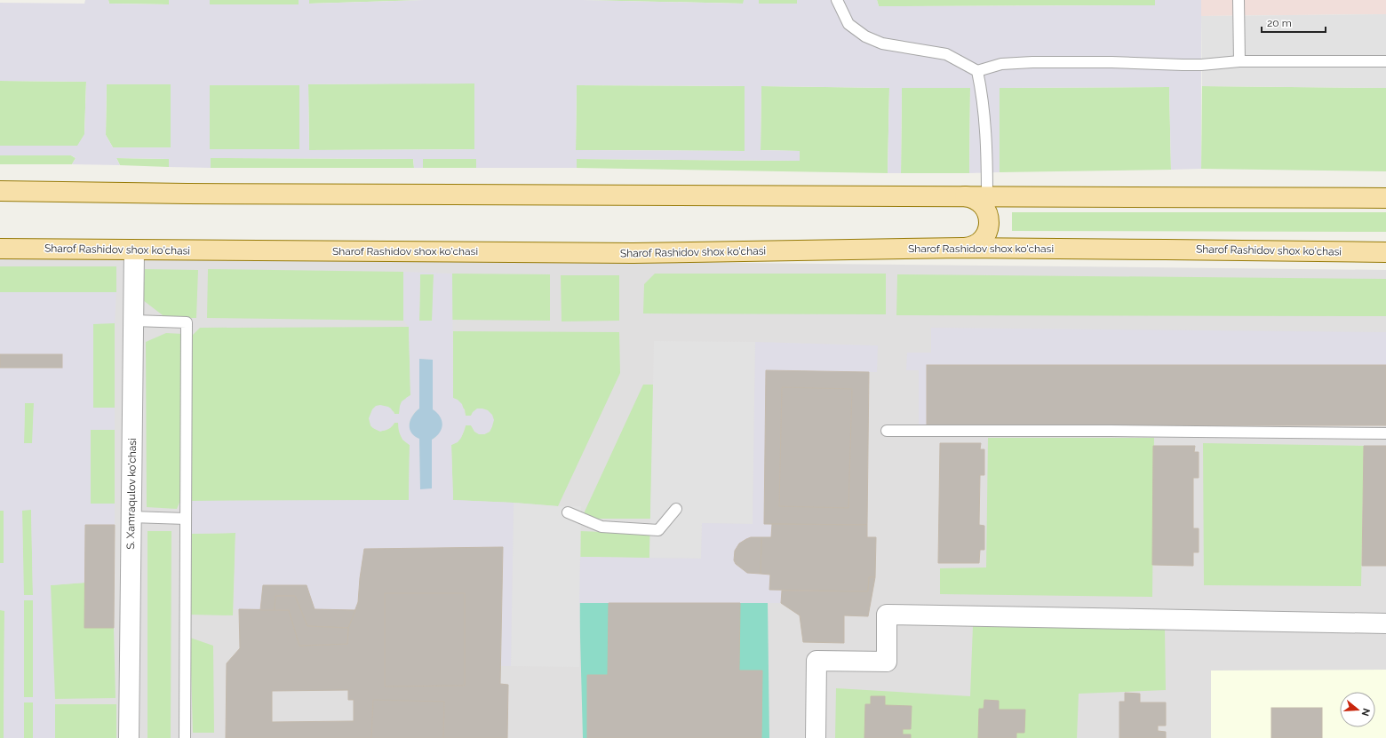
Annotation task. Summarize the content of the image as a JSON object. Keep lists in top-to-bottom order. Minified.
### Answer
{"streets":{"main road":["Sharof Rashidov shox ko'chasi"],"street":["S. Xamraqulov ko'chasi"]},"crossings":[["Sharof Rashidov shox ko'chasi","S. Xamraqulov ko'chasi"]],"scale_bar":"20 m","north":"right"}
